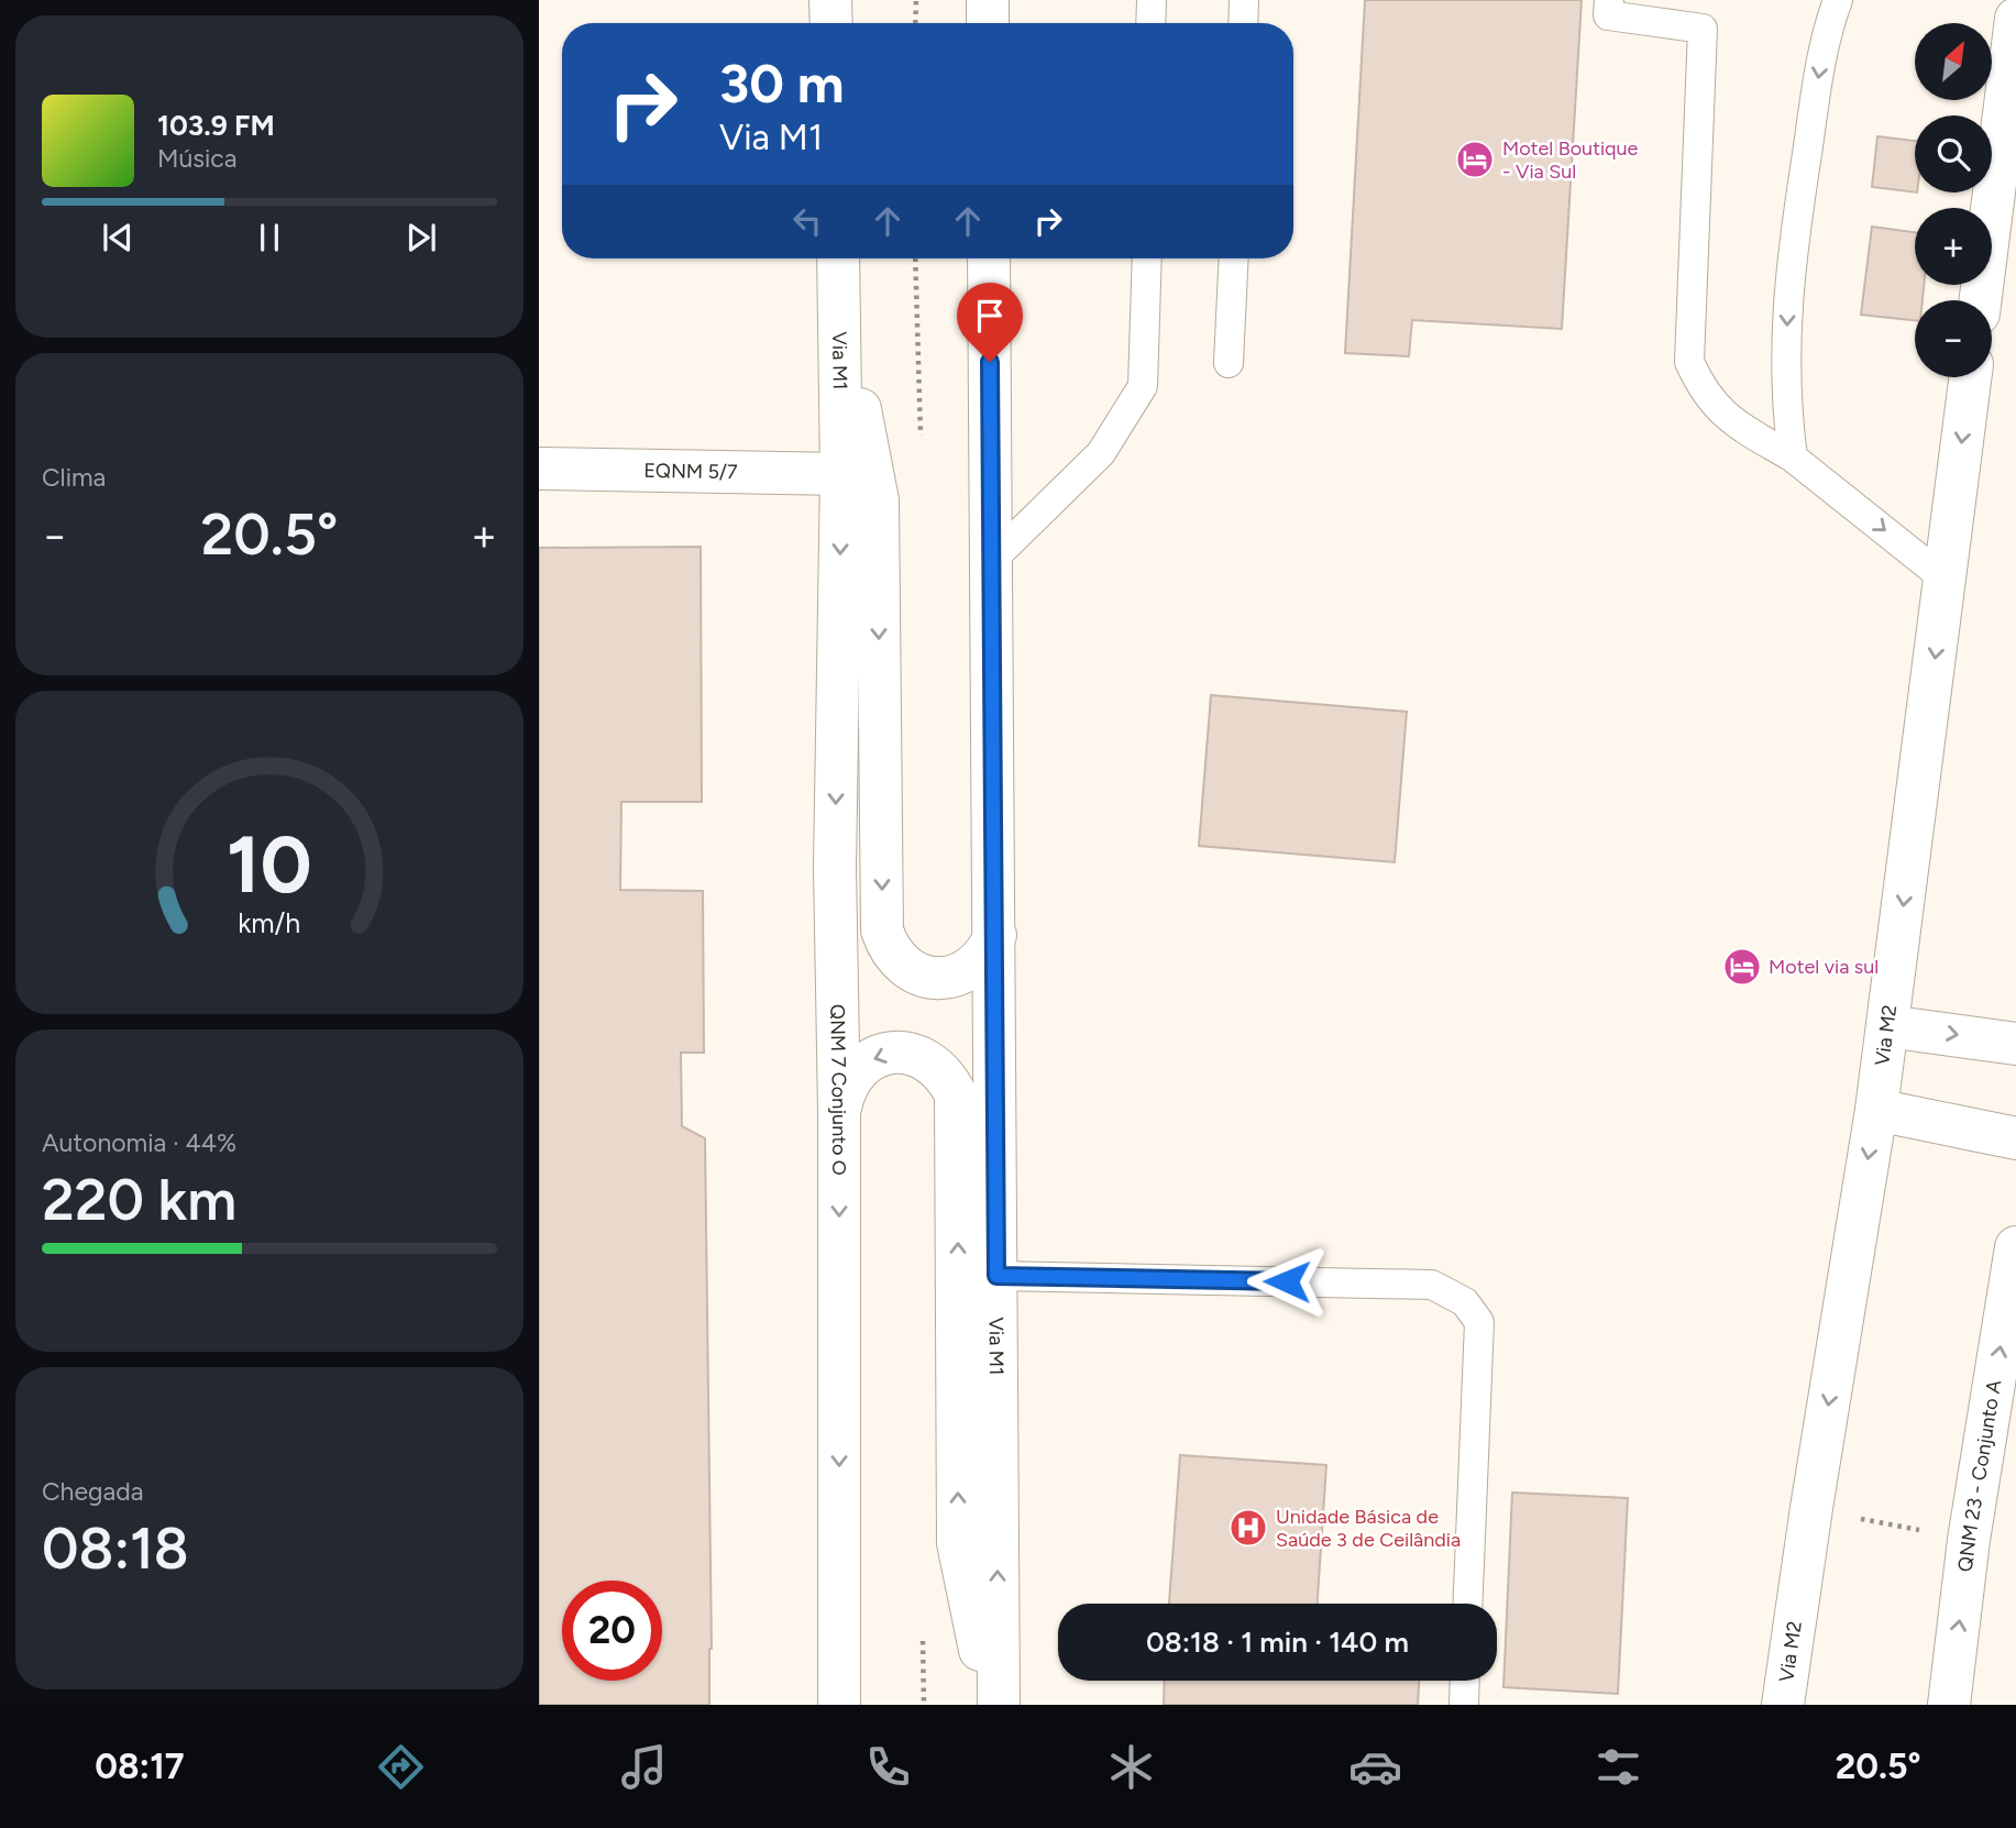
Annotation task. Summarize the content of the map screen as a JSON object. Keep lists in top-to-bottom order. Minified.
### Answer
{"streets":{"main road":["Via M1","EQNM 5/7","Via M2","QNM 7 Conjunto O","QNM 23 - Conjunto A"]},"crossings":[["Via M1","EQNM 5/7"],["Via M1","QNM 7 Conjunto O"],["EQNM 5/7","QNM 7 Conjunto O"]],"one_way":["Via M2","QNM 7 Conjunto O","QNM 23 - Conjunto A"],"places":{"hotel":["Motel Boutique - Via Sul","Motel via sul"],"hospital":["Unidade Básica de Saúde 3 de Ceilândia"]},"north":"top right","page":{"map_buttons":["+","−"],"turn":["30 m","Via M1"],"song":["103.9 FM","Música"],"tile":["Clima",["Autonomia · 44%","220 km"],["Chegada","08:18"]],"heat":["−","20.5°","+"],"limit":"20","trip":"08:18 · 1 min · 140 m","tabs":["08:17","20.5°"],"gauge":["10","km/h"]}}
